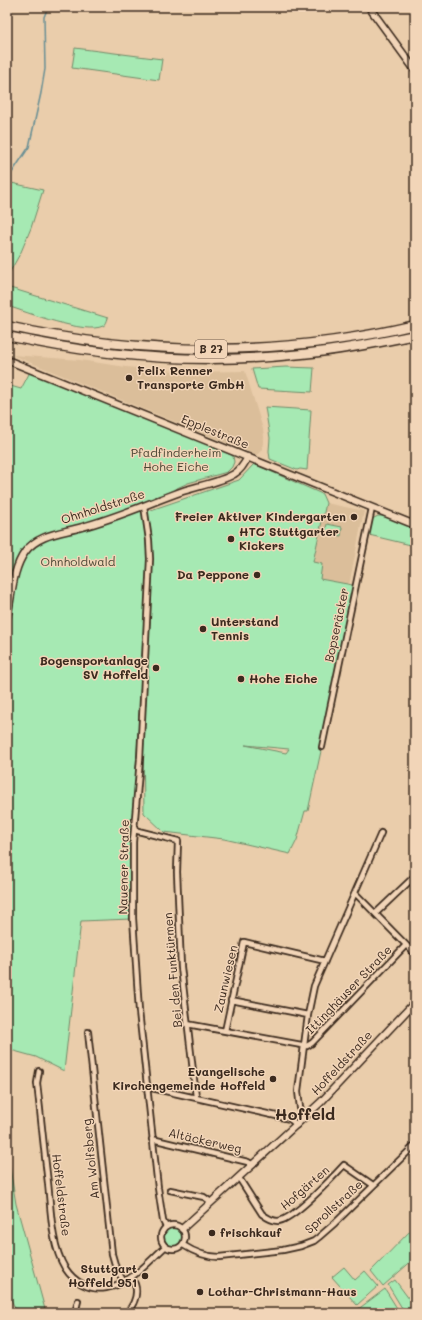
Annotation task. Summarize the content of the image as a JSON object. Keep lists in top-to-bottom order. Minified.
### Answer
{"streets":{"highway":["B 27"],"main road":["Epplestraße","Ohnholdstraße","Hoffeldstraße"],"street":["Bopseräcker","Nauener Straße","Bei den Funktürmen","Zaunwiesen","Ittinghäuser Straße","Altäckerweg","Am Wolfsberg","Hofgärten","Sprollstraße"]},"crossings":[["Epplestraße","Ohnholdstraße"],["Epplestraße","Bopseräcker"],["Ohnholdstraße","Nauener Straße"],["Nauener Straße","Bei den Funktürmen"],["Nauener Straße","Hoffeldstraße"],["Nauener Straße","Altäckerweg"],["Nauener Straße","Sprollstraße"],["Bei den Funktürmen","Ittinghäuser Straße"],["Zaunwiesen","Ittinghäuser Straße"],["Hoffeldstraße","Altäckerweg"],["Hoffeldstraße","Am Wolfsberg"],["Hoffeldstraße","Hofgärten"],["Hoffeldstraße","Sprollstraße"],["Hofgärten","Sprollstraße"]],"districts":["Hoffeld"],"parks":["Pfadfinderheim Hohe Eiche","Ohnholdwald"],"places":["Felix Renner Transporte GmbH","Freier Aktiver Kindergarten","HTC Stuttgarter Kickers","Da Peppone","Unterstand Tennis","Bogensportanlage SV Hoffeld","Hohe Eiche","Evangelische Kirchengemeinde Hoffeld","frischkauf","Stuttgart Hoffeld 951","Lothar-Christmann-Haus"]}
